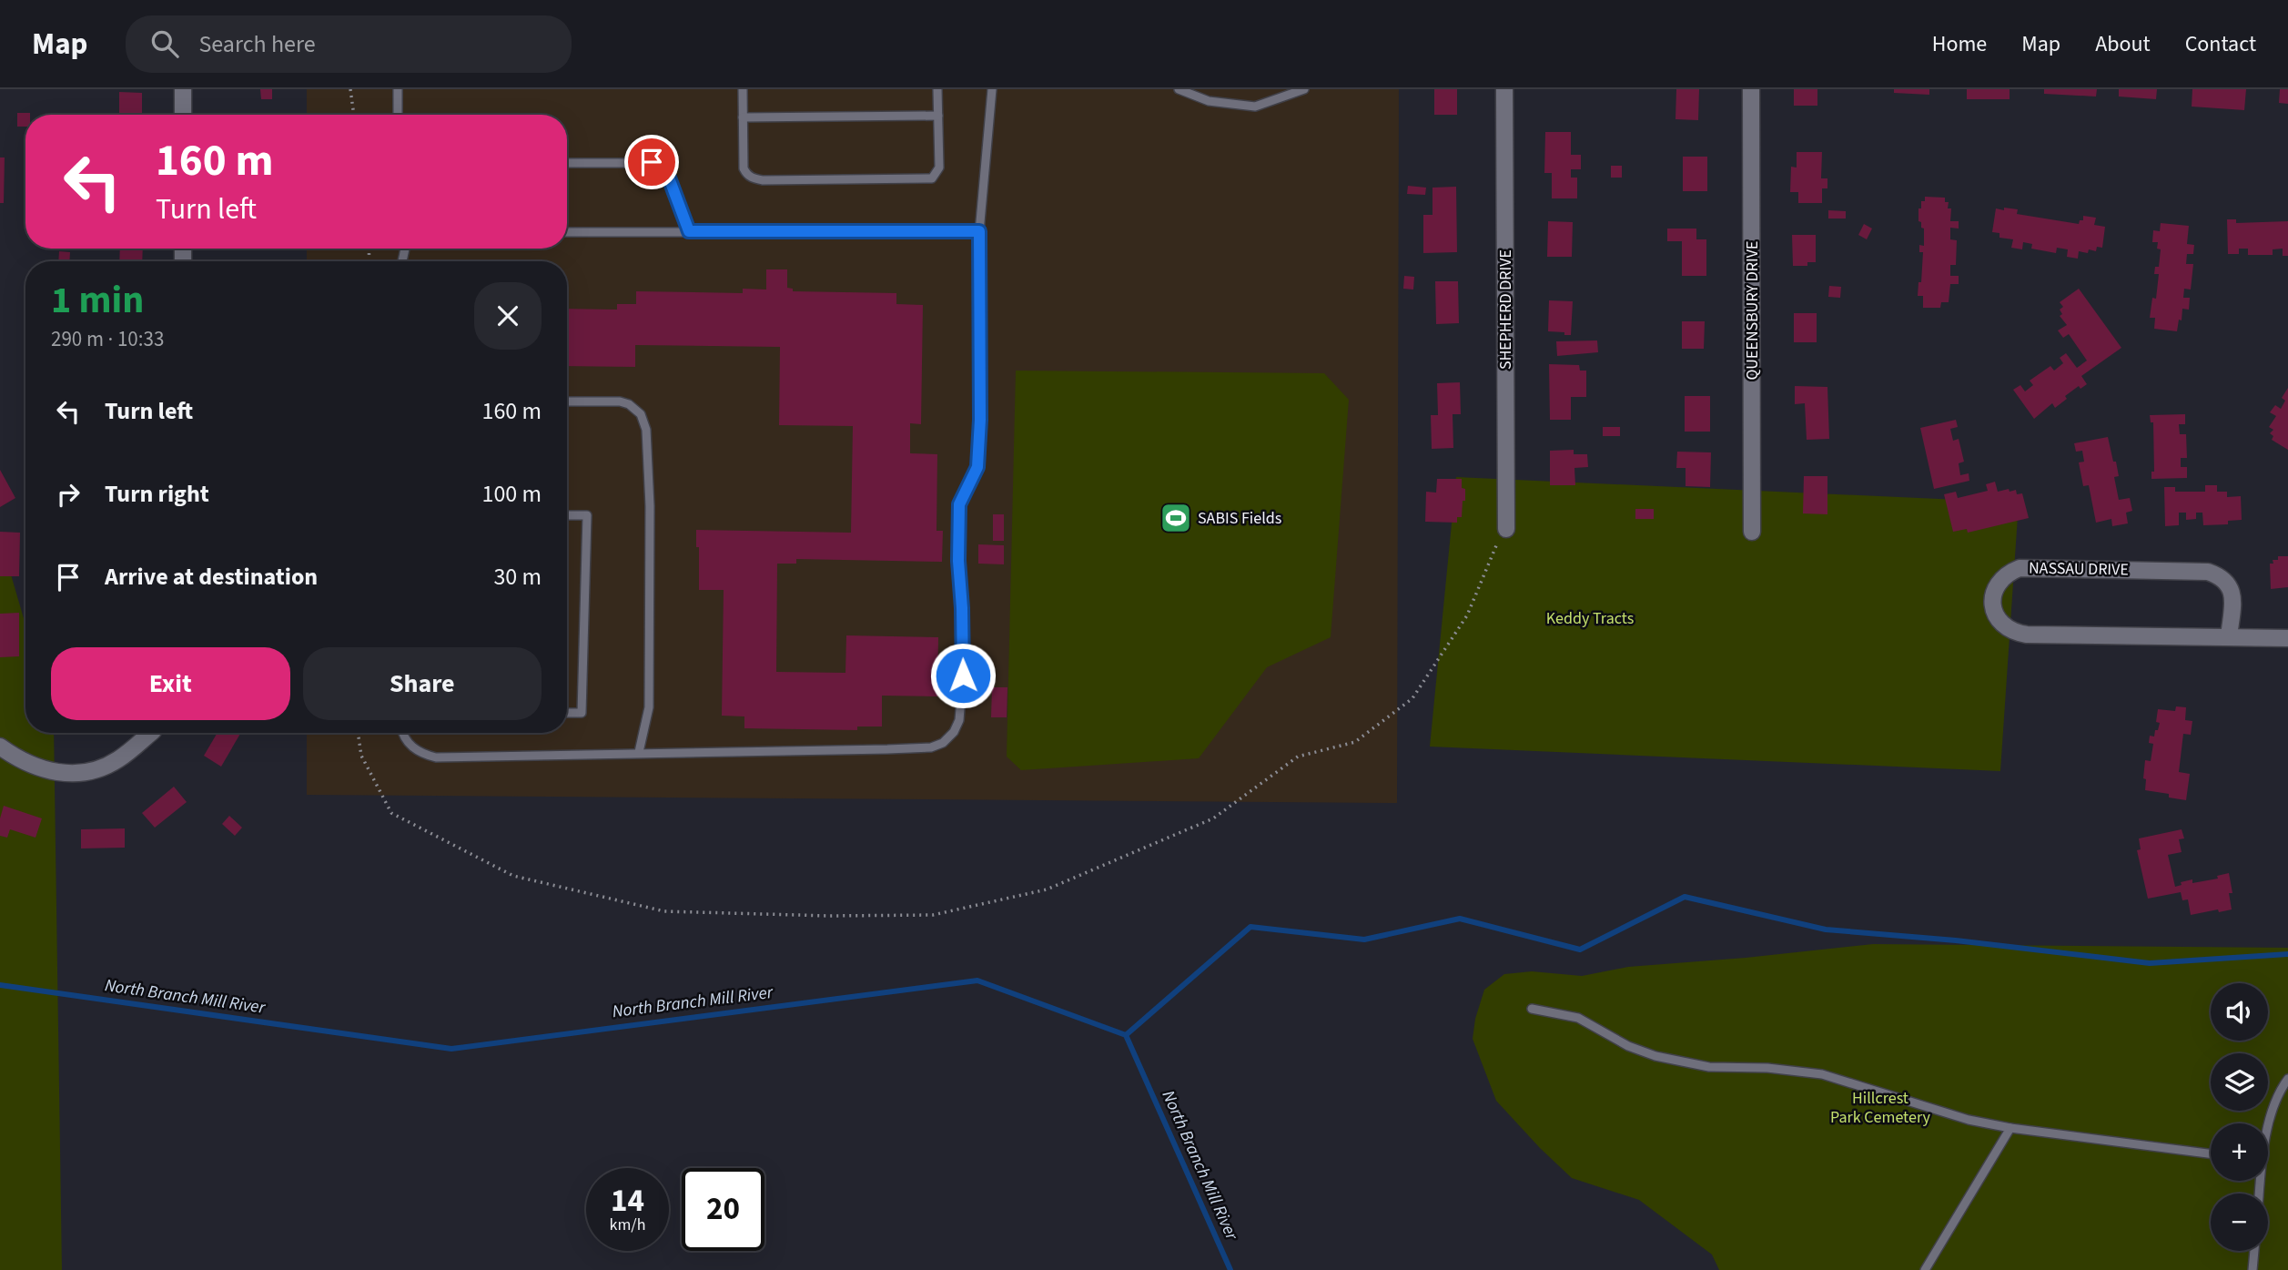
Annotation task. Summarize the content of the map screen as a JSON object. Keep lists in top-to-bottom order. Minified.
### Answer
{"streets":{"street":["SHEPHERD DRIVE","QUEENSBURY DRIVE","NASSAU DRIVE"]},"water":["North Branch Mill River"],"parks":["Keddy Tracts","Hillcrest Park Cemetery"],"places":{"sports":["SABIS Fields"]},"page":{"header":"Map","search":"Search here","nav":["Home","Map","About","Contact"],"turn":["160 m","Turn left"],"heading":["1 min","290 m · 10:33"],"list":[{"name":"Turn left","value":"160 m"},{"name":"Turn right","value":"100 m"},{"name":"Arrive at destination","value":"30 m"}],"buttons":["Exit","Share"],"map_buttons":["+","−"],"speed":"14 km/h","limit":"20"}}
